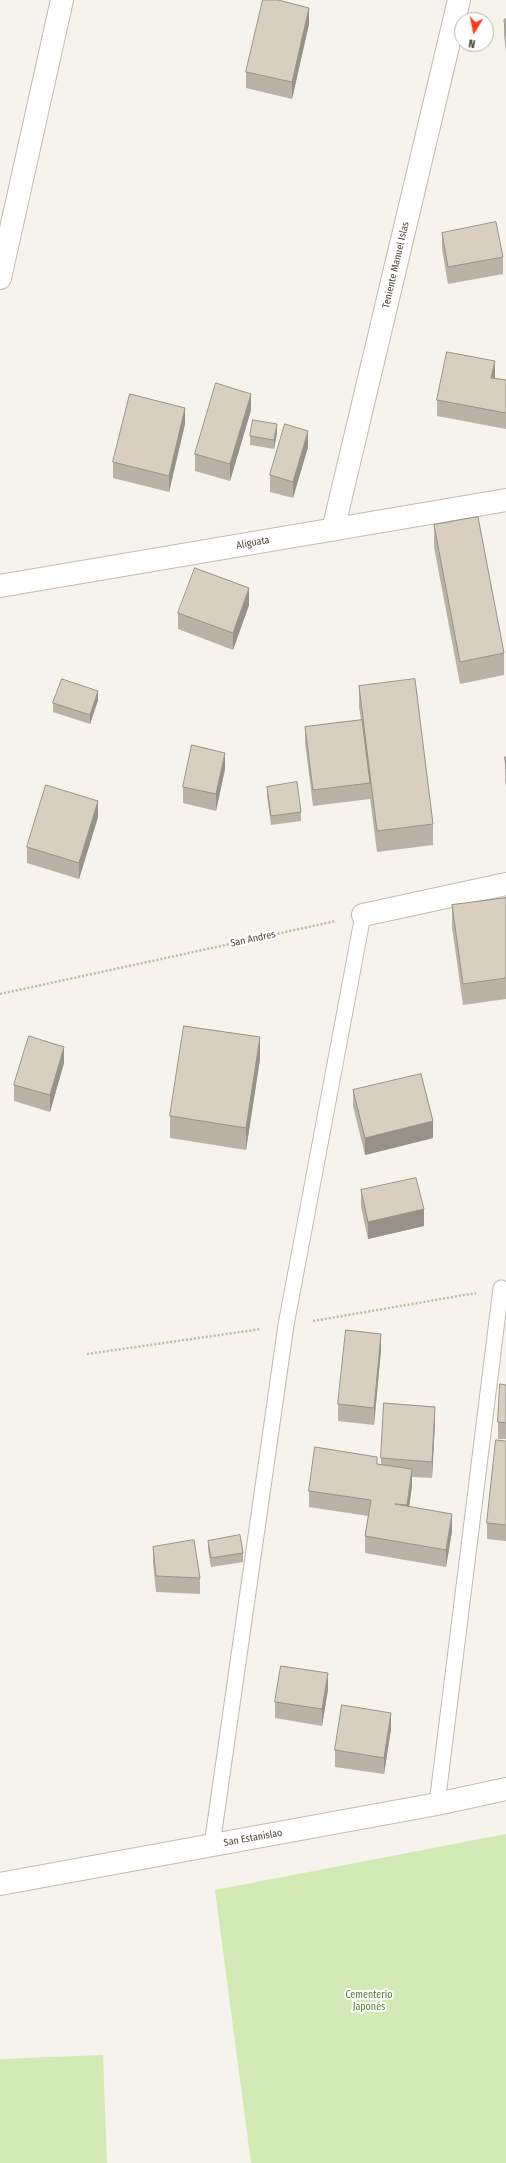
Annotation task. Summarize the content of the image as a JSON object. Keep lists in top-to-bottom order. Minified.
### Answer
{"streets":{"street":["Teniente Manuel Islas","Aliguata","San Estanislao"],"path":["San Andres"]},"crossings":[["Teniente Manuel Islas","Aliguata"]],"parks":["Cementerio Japonés"],"north":"bottom"}
